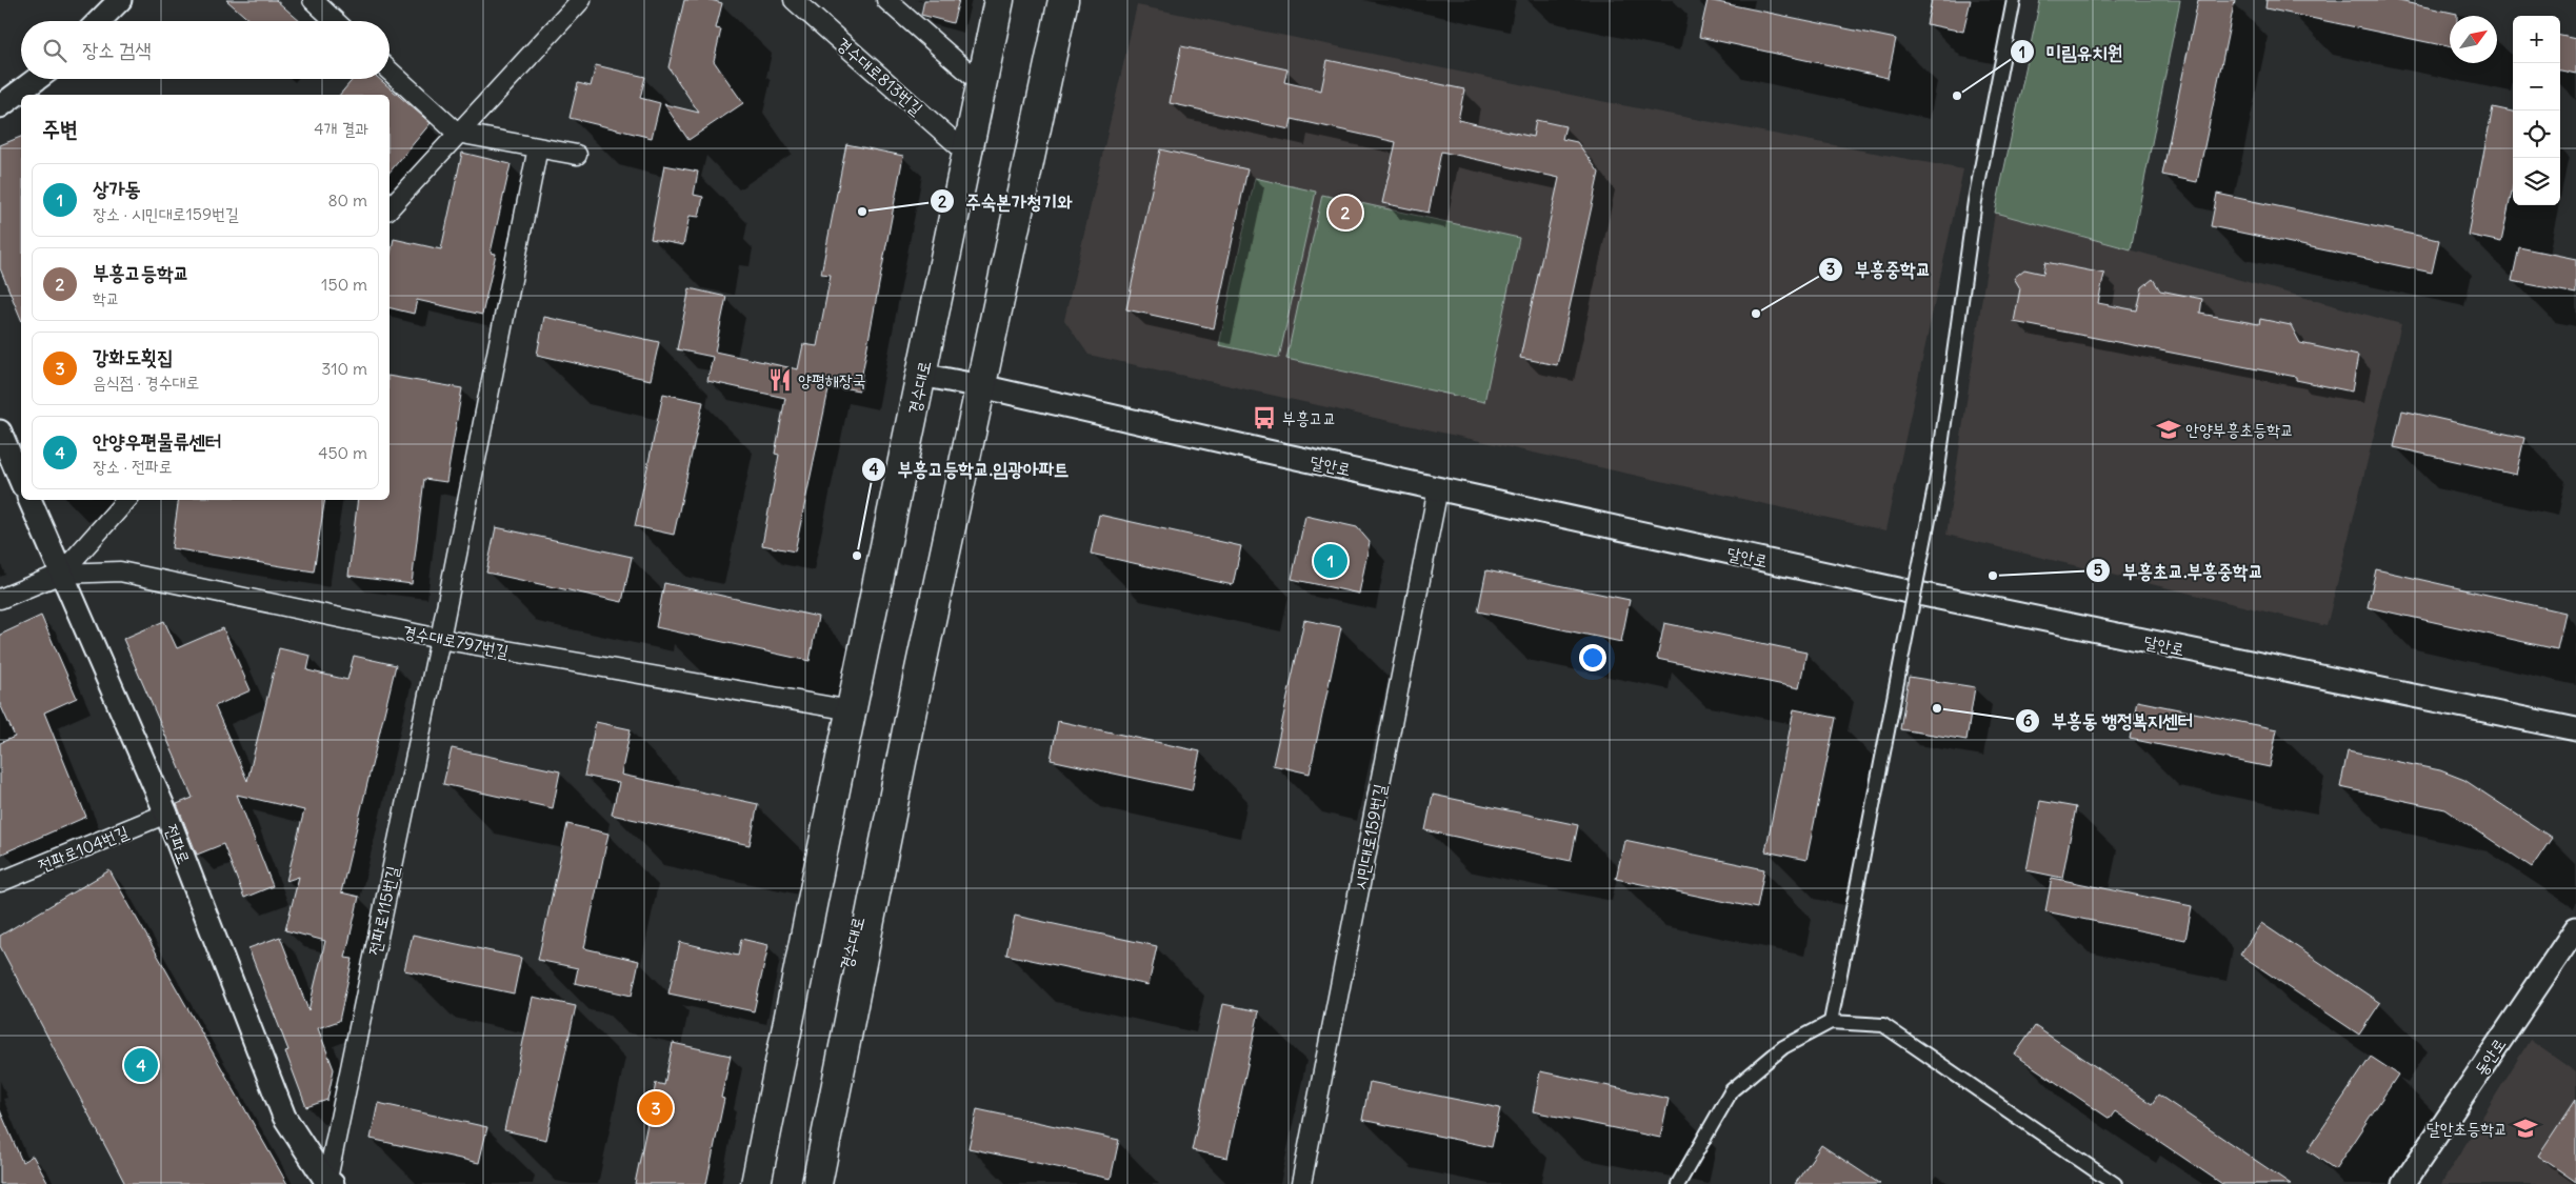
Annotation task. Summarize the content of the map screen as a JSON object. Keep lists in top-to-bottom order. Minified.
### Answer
{"streets":{"main road":["경수대로"],"street":["경수대로813번길","달안로","경수대로797번길","시민대로159번길","전파로","전파로104번길","전파로115번길","동안로"]},"crossings":[["경수대로813번길","경수대로"],["경수대로","달안로"],["경수대로","경수대로797번길"],["달안로","시민대로159번길"],["경수대로797번길","전파로"],["경수대로797번길","전파로115번길"],["전파로","전파로104번길"],["전파로","전파로115번길"]],"places":{"other":["미림유치원","주숙본가청기와","부흥중학교","부흥고등학교.임광아파트","부흥초교.부흥중학교","부흥동 행정복지센터"],"restaurant":["양평해장국"],"bus stop":["부흥고교"],"school or university":["안양부흥초등학교","달안초등학교"]},"north":"top right","page":{"map_buttons":["+","−"],"search":"장소 검색","heading":["주변","4개 결과"],"list":[{"mark":"1","name":"상가동","note":"장소 · 시민대로159번길","value":"80 m"},{"mark":"2","name":"부흥고등학교","note":"학교","value":"150 m"},{"mark":"3","name":"강화도횟집","note":"음식점 · 경수대로","value":"310 m"},{"mark":"4","name":"안양우편물류센터","note":"장소 · 전파로","value":"450 m"}],"pins":["2","1","4","3"]}}
